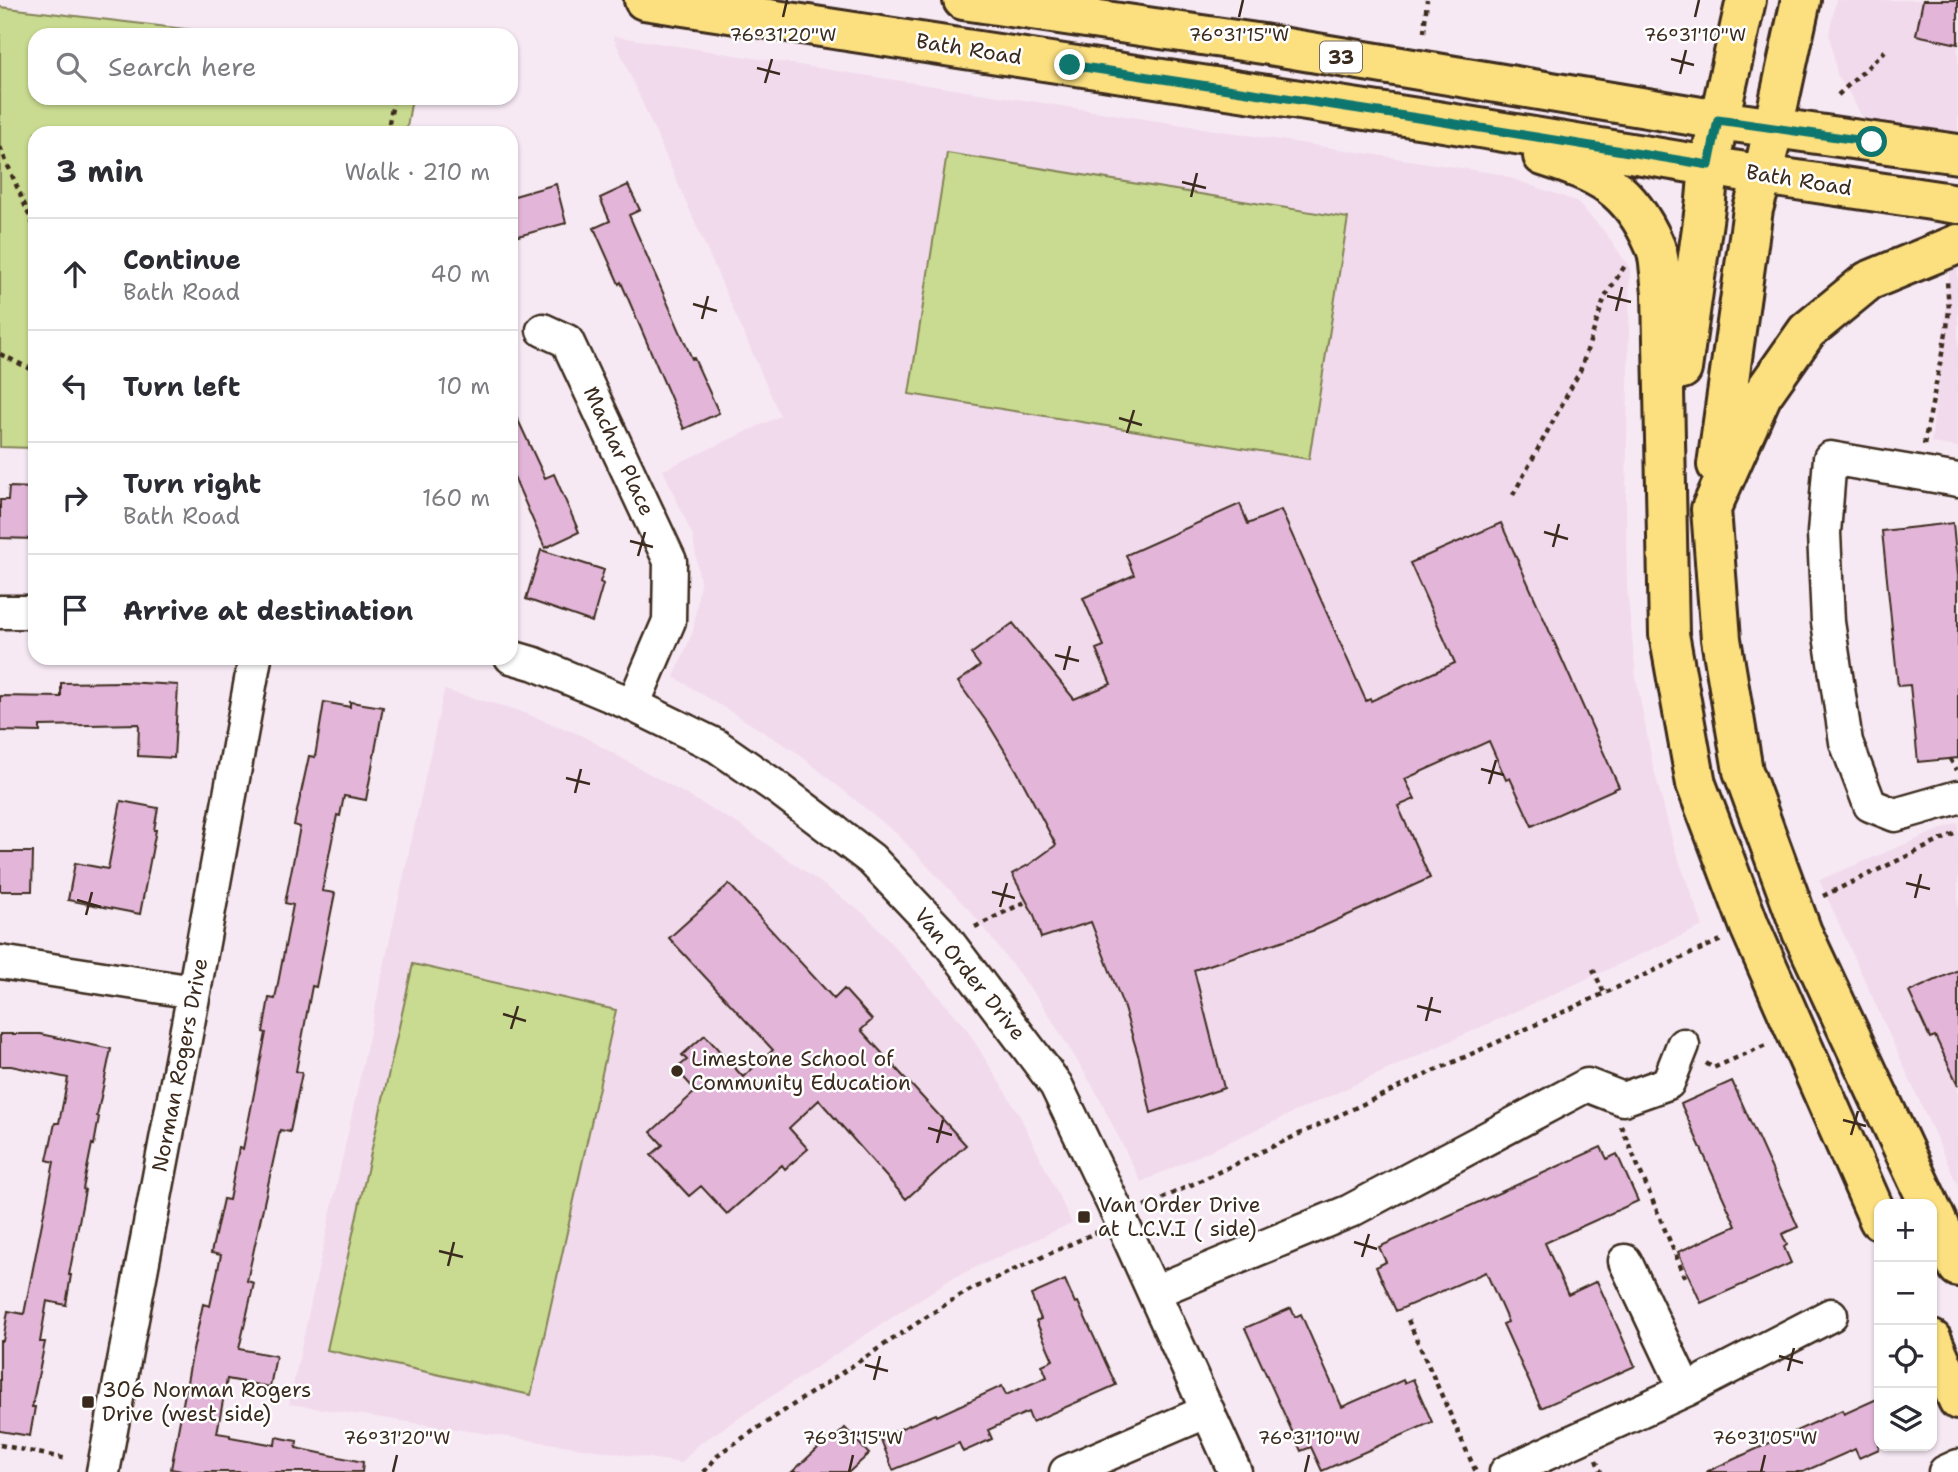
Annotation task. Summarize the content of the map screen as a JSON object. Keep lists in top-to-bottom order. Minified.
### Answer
{"streets":{"main road":["Bath Road","33"],"street":["Machar Place","Van Order Drive","Norman Rogers Drive"]},"crossings":[["Machar Place","Van Order Drive"]],"places":{"other":["Limestone School of Community Education"],"transit":["Van Order Drive at L.C.V.I ( side)","306 Norman Rogers Drive (west side)"]},"page":{"search":"Search here","heading":["3 min","Walk · 210 m"],"list":[["Continue","Bath Road","40 m"],["Turn left","10 m"],["Turn right","Bath Road","160 m"],"Arrive at destination"],"map_buttons":["+","−"]},"coordinates":["76°31'10\"W","76°31'20\"W","76°31'15\"W","76°31'05\"W"]}
